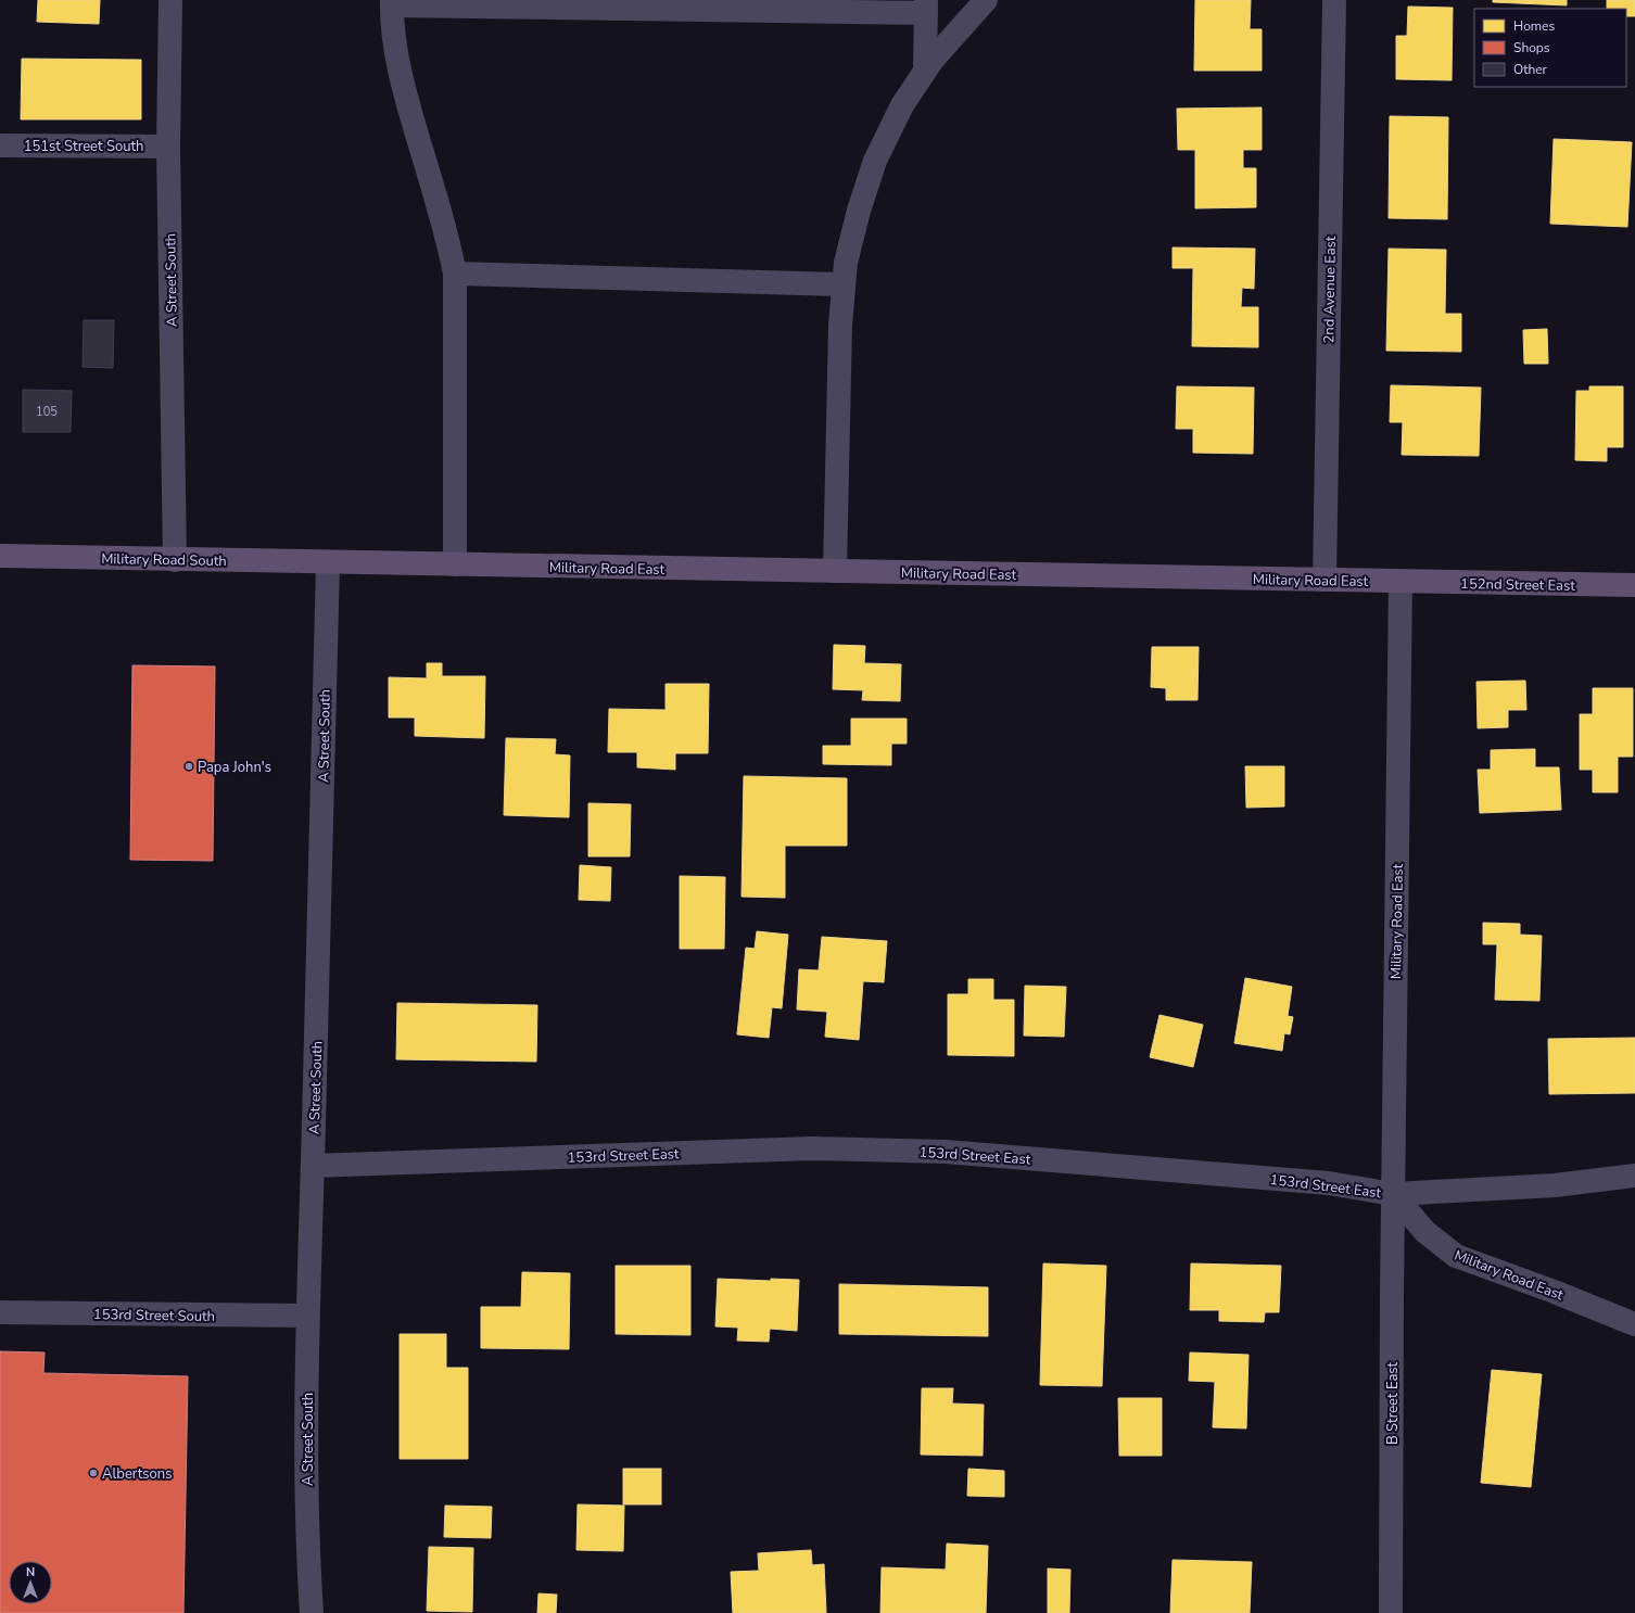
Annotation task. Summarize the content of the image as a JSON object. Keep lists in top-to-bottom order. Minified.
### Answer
{"streets":{"main road":["Military Road South","Military Road East","152nd Street East"],"street":["151st Street South","A Street South","2nd Avenue East","153rd Street East","153rd Street South","B Street East"]},"crossings":[["151st Street South","A Street South"],["A Street South","Military Road South"],["A Street South","Military Road East"],["A Street South","153rd Street East"],["A Street South","153rd Street South"],["2nd Avenue East","Military Road East"],["Military Road South","Military Road East"],["Military Road East","152nd Street East"],["Military Road East","153rd Street East"],["Military Road East","B Street East"],["153rd Street East","B Street East"]],"places":["Papa John's","Albertsons"],"house_numbers":["105"],"legend":["Homes","Shops","Other"],"north":"top"}
